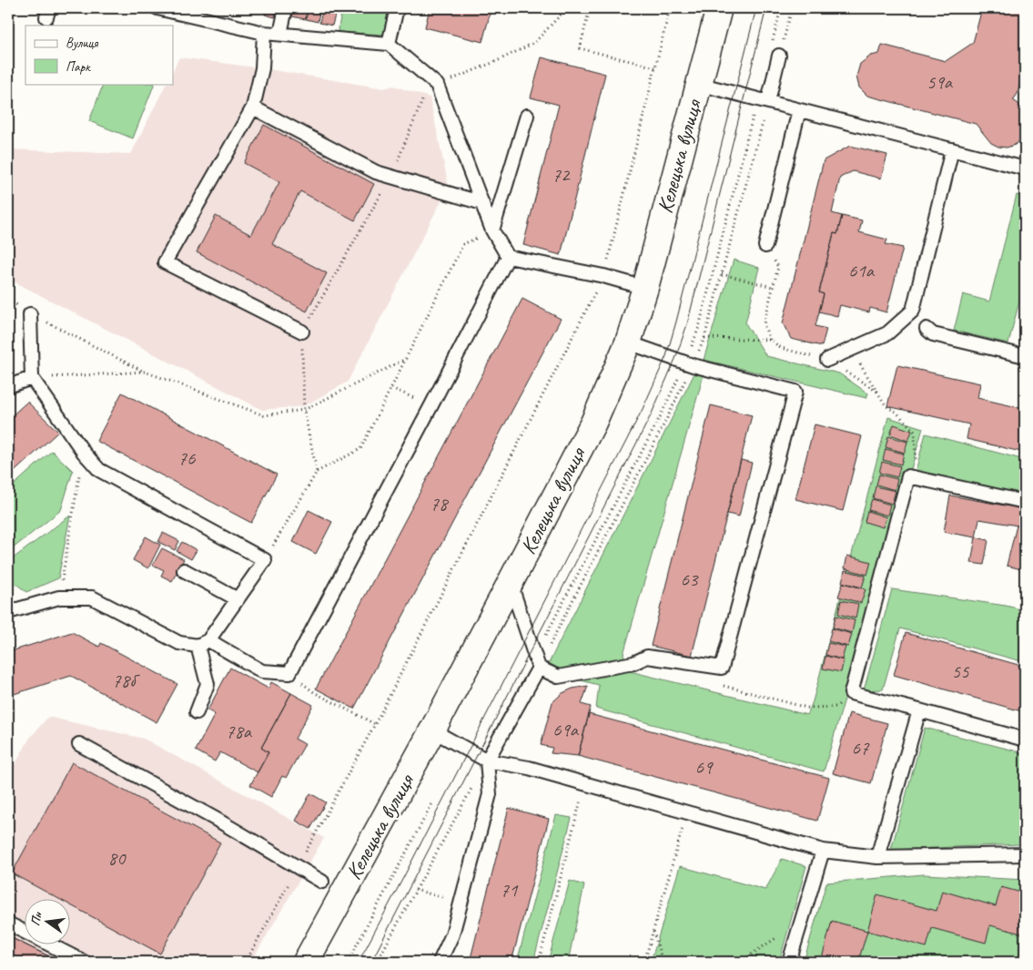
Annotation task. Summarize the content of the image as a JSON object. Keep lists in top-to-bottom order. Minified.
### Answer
{"streets":{"main road":["Келецька вулиця"]},"house_numbers":["59а","72","61а","76","78","63","55","78б","69а","78а","67","69","80","71"],"legend":["Вулиця","Парк"],"north":"left"}
